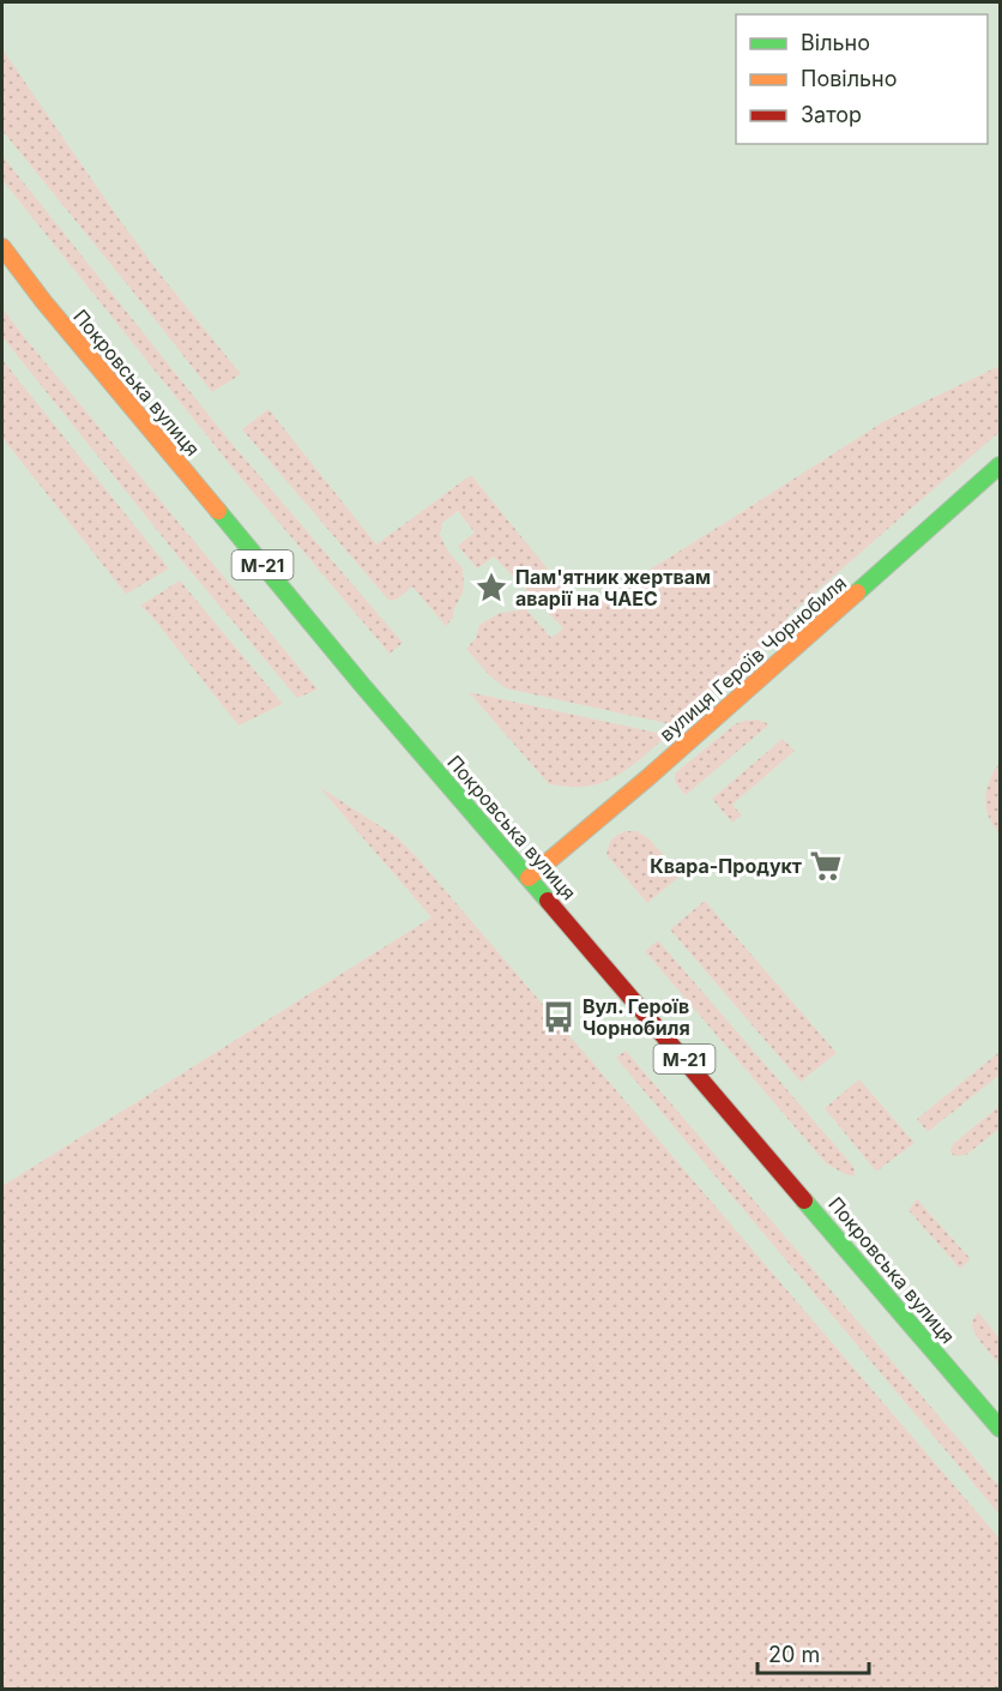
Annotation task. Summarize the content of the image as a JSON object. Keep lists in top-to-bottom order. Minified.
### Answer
{"streets":{"main road":["Покровська вулиця","М-21","вулиця Героїв Чорнобиля"]},"crossings":[["Покровська вулиця","вулиця Героїв Чорнобиля"]],"places":{"place":["Пам'ятник жертвам аварії на ЧАЕС"],"supermarket":["Квара-Продукт"],"bus stop":["Вул. Героїв Чорнобиля"]},"legend":["Вільно","Повільно","Затор"],"scale_bar":"20 m"}
